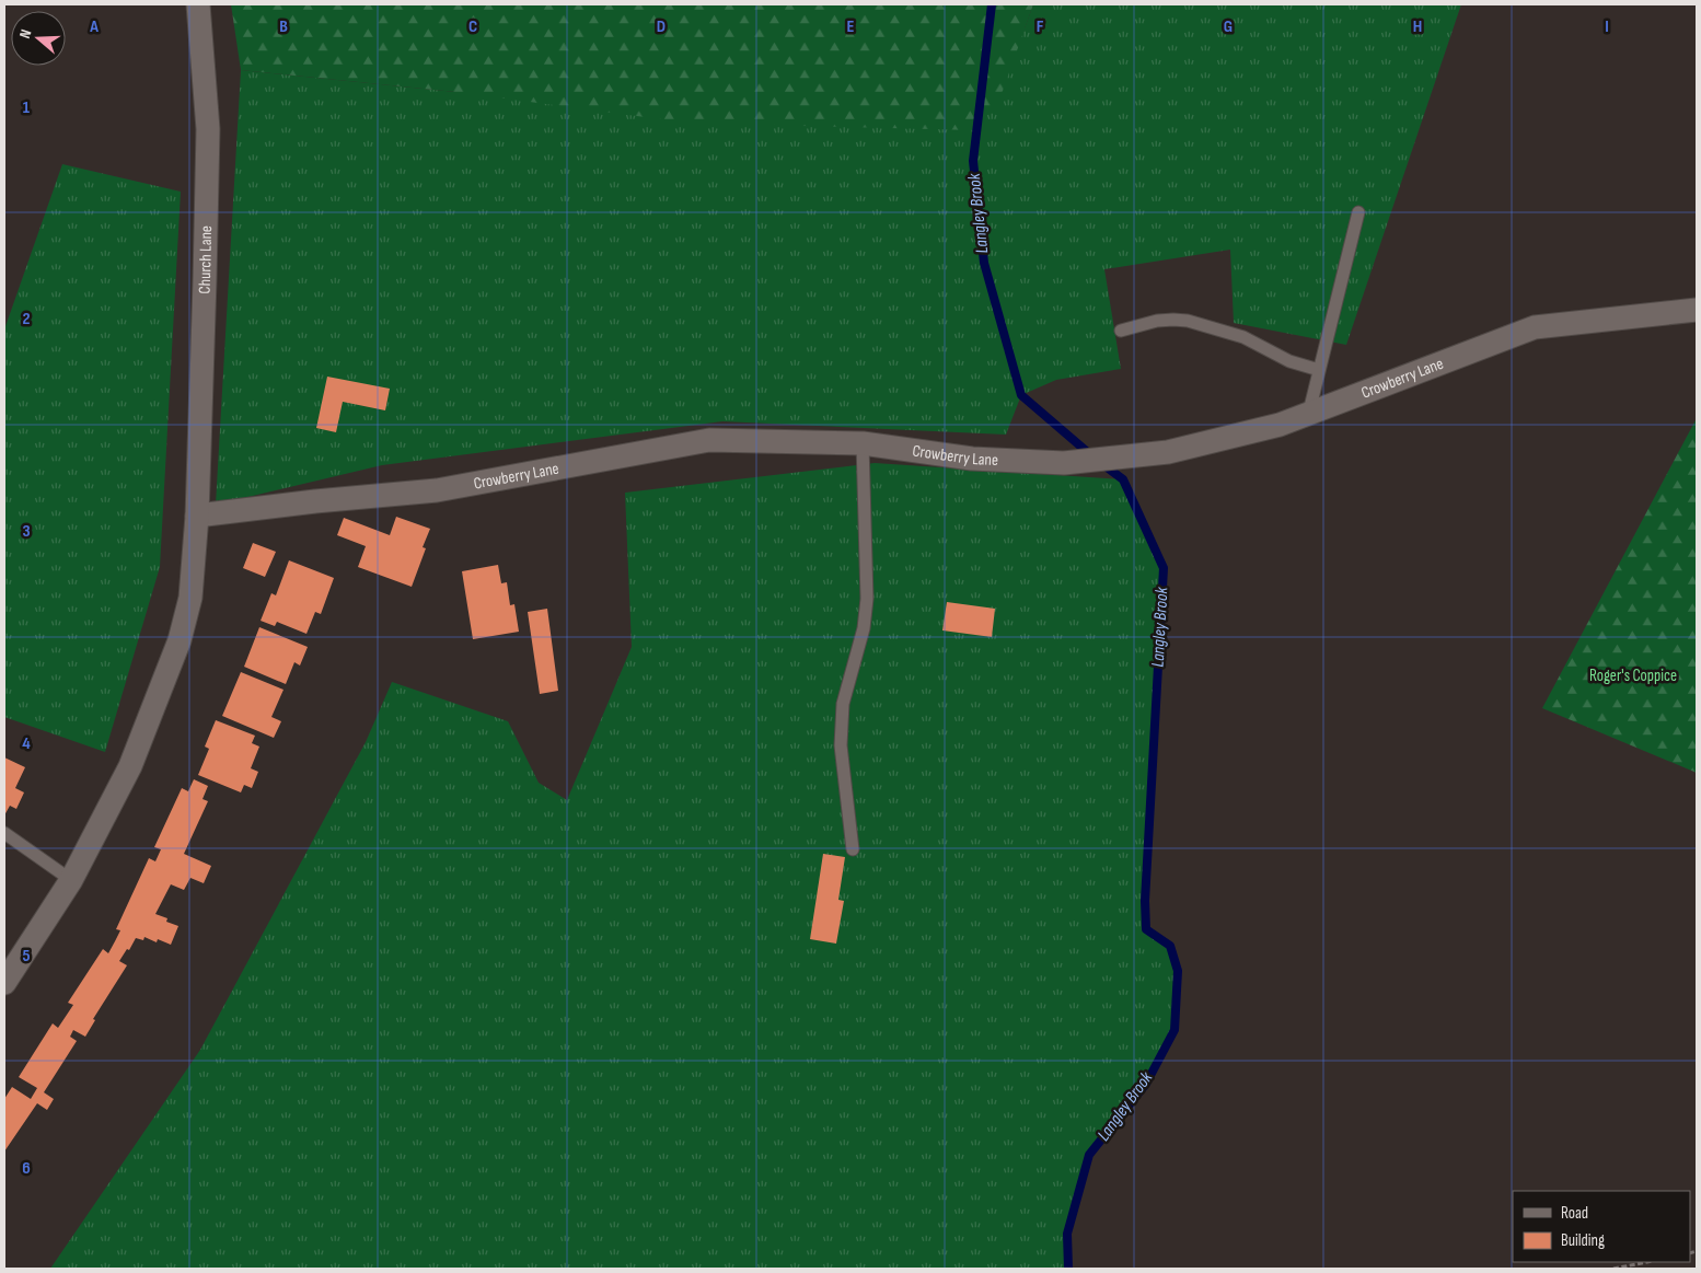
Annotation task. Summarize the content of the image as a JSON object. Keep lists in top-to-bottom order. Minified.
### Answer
{"streets":{"street":["Church Lane","Crowberry Lane"]},"crossings":[["Church Lane","Crowberry Lane"]],"water":["Langley Brook"],"parks":["Roger's Coppice"],"legend":["Road","Building"],"north":"left","grid":{"columns":["A","B","C","D","E","F","G","H","I"],"rows":["1","2","3","4","5","6"]}}
